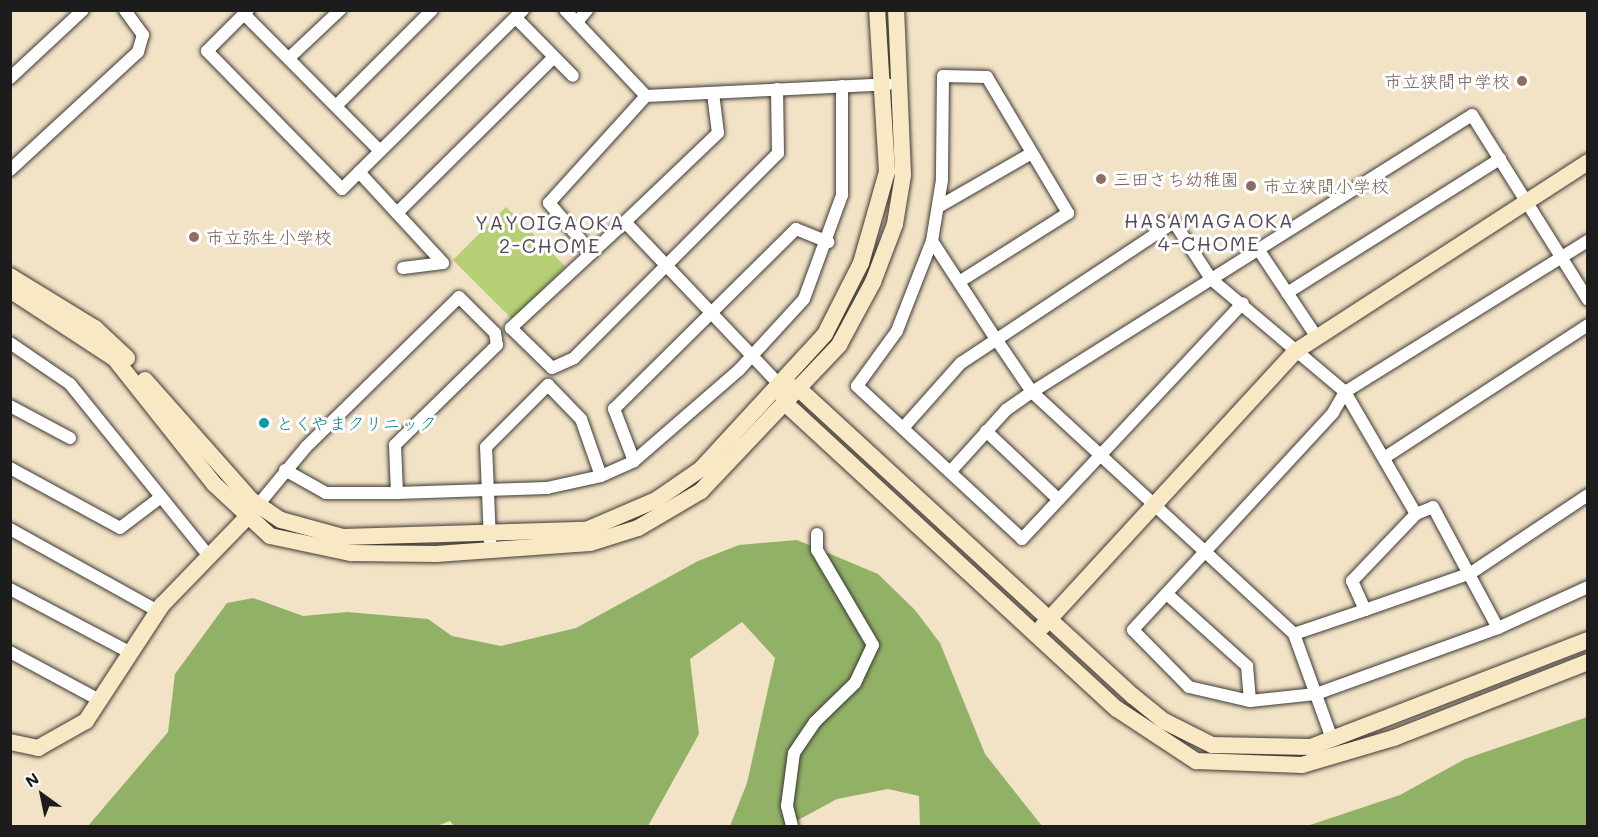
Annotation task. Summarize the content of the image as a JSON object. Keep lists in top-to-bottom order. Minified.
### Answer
{"districts":["HASAMAGAOKA 4-CHOME","YAYOIGAOKA 2-CHOME"],"places":["市立狭間中学校","三田さち幼稚園","市立狭間小学校","市立弥生小学校","とくやまクリニック"],"north":"top left"}
